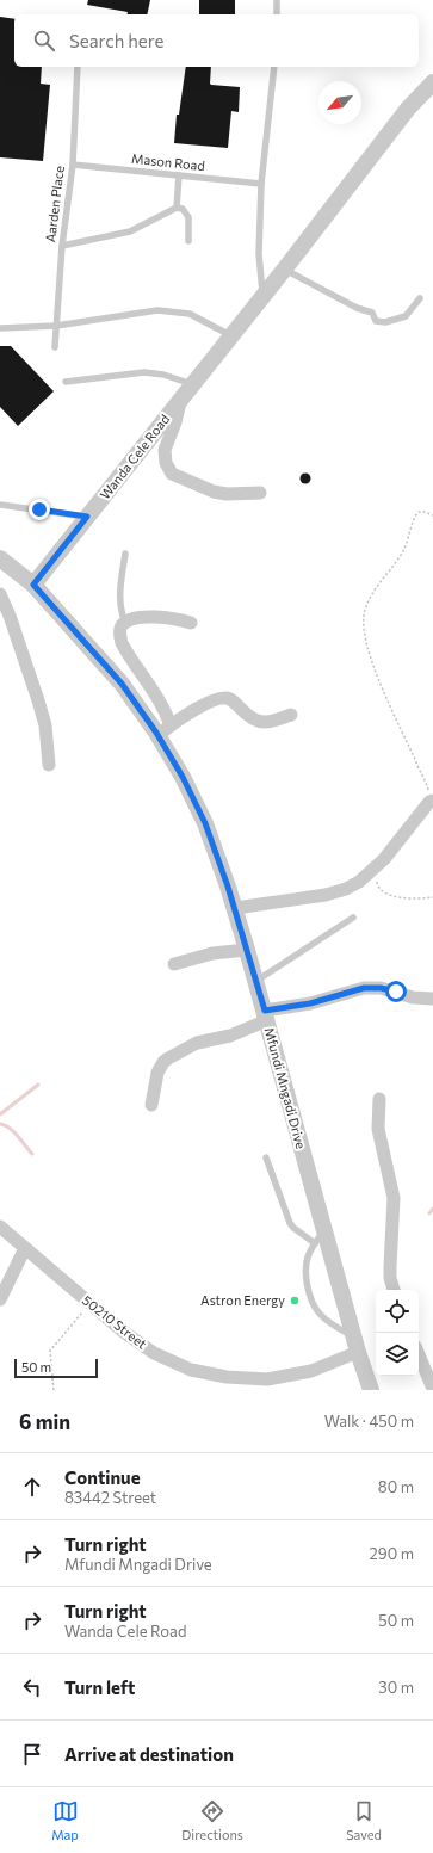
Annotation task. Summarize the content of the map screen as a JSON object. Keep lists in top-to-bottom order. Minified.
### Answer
{"streets":{"street":["Wanda Cele Road","Mfundi Mngadi Drive","50210 Street"],"lane":["Mason Road","Aarden Place"]},"crossings":[["Mason Road","Aarden Place"],["Wanda Cele Road","Mfundi Mngadi Drive"],["Mfundi Mngadi Drive","50210 Street"]],"places":["Astron Energy"],"scale_bar":"50 m","north":"bottom left","page":{"search":"Search here","scale":"50 m","heading":["6 min","Walk · 450 m"],"list":[["Continue","83442 Street","80 m"],["Turn right","Mfundi Mngadi Drive","290 m"],["Turn right","Wanda Cele Road","50 m"],["Turn left","30 m"],"Arrive at destination"],"nav":["Map","Directions","Saved"]}}
